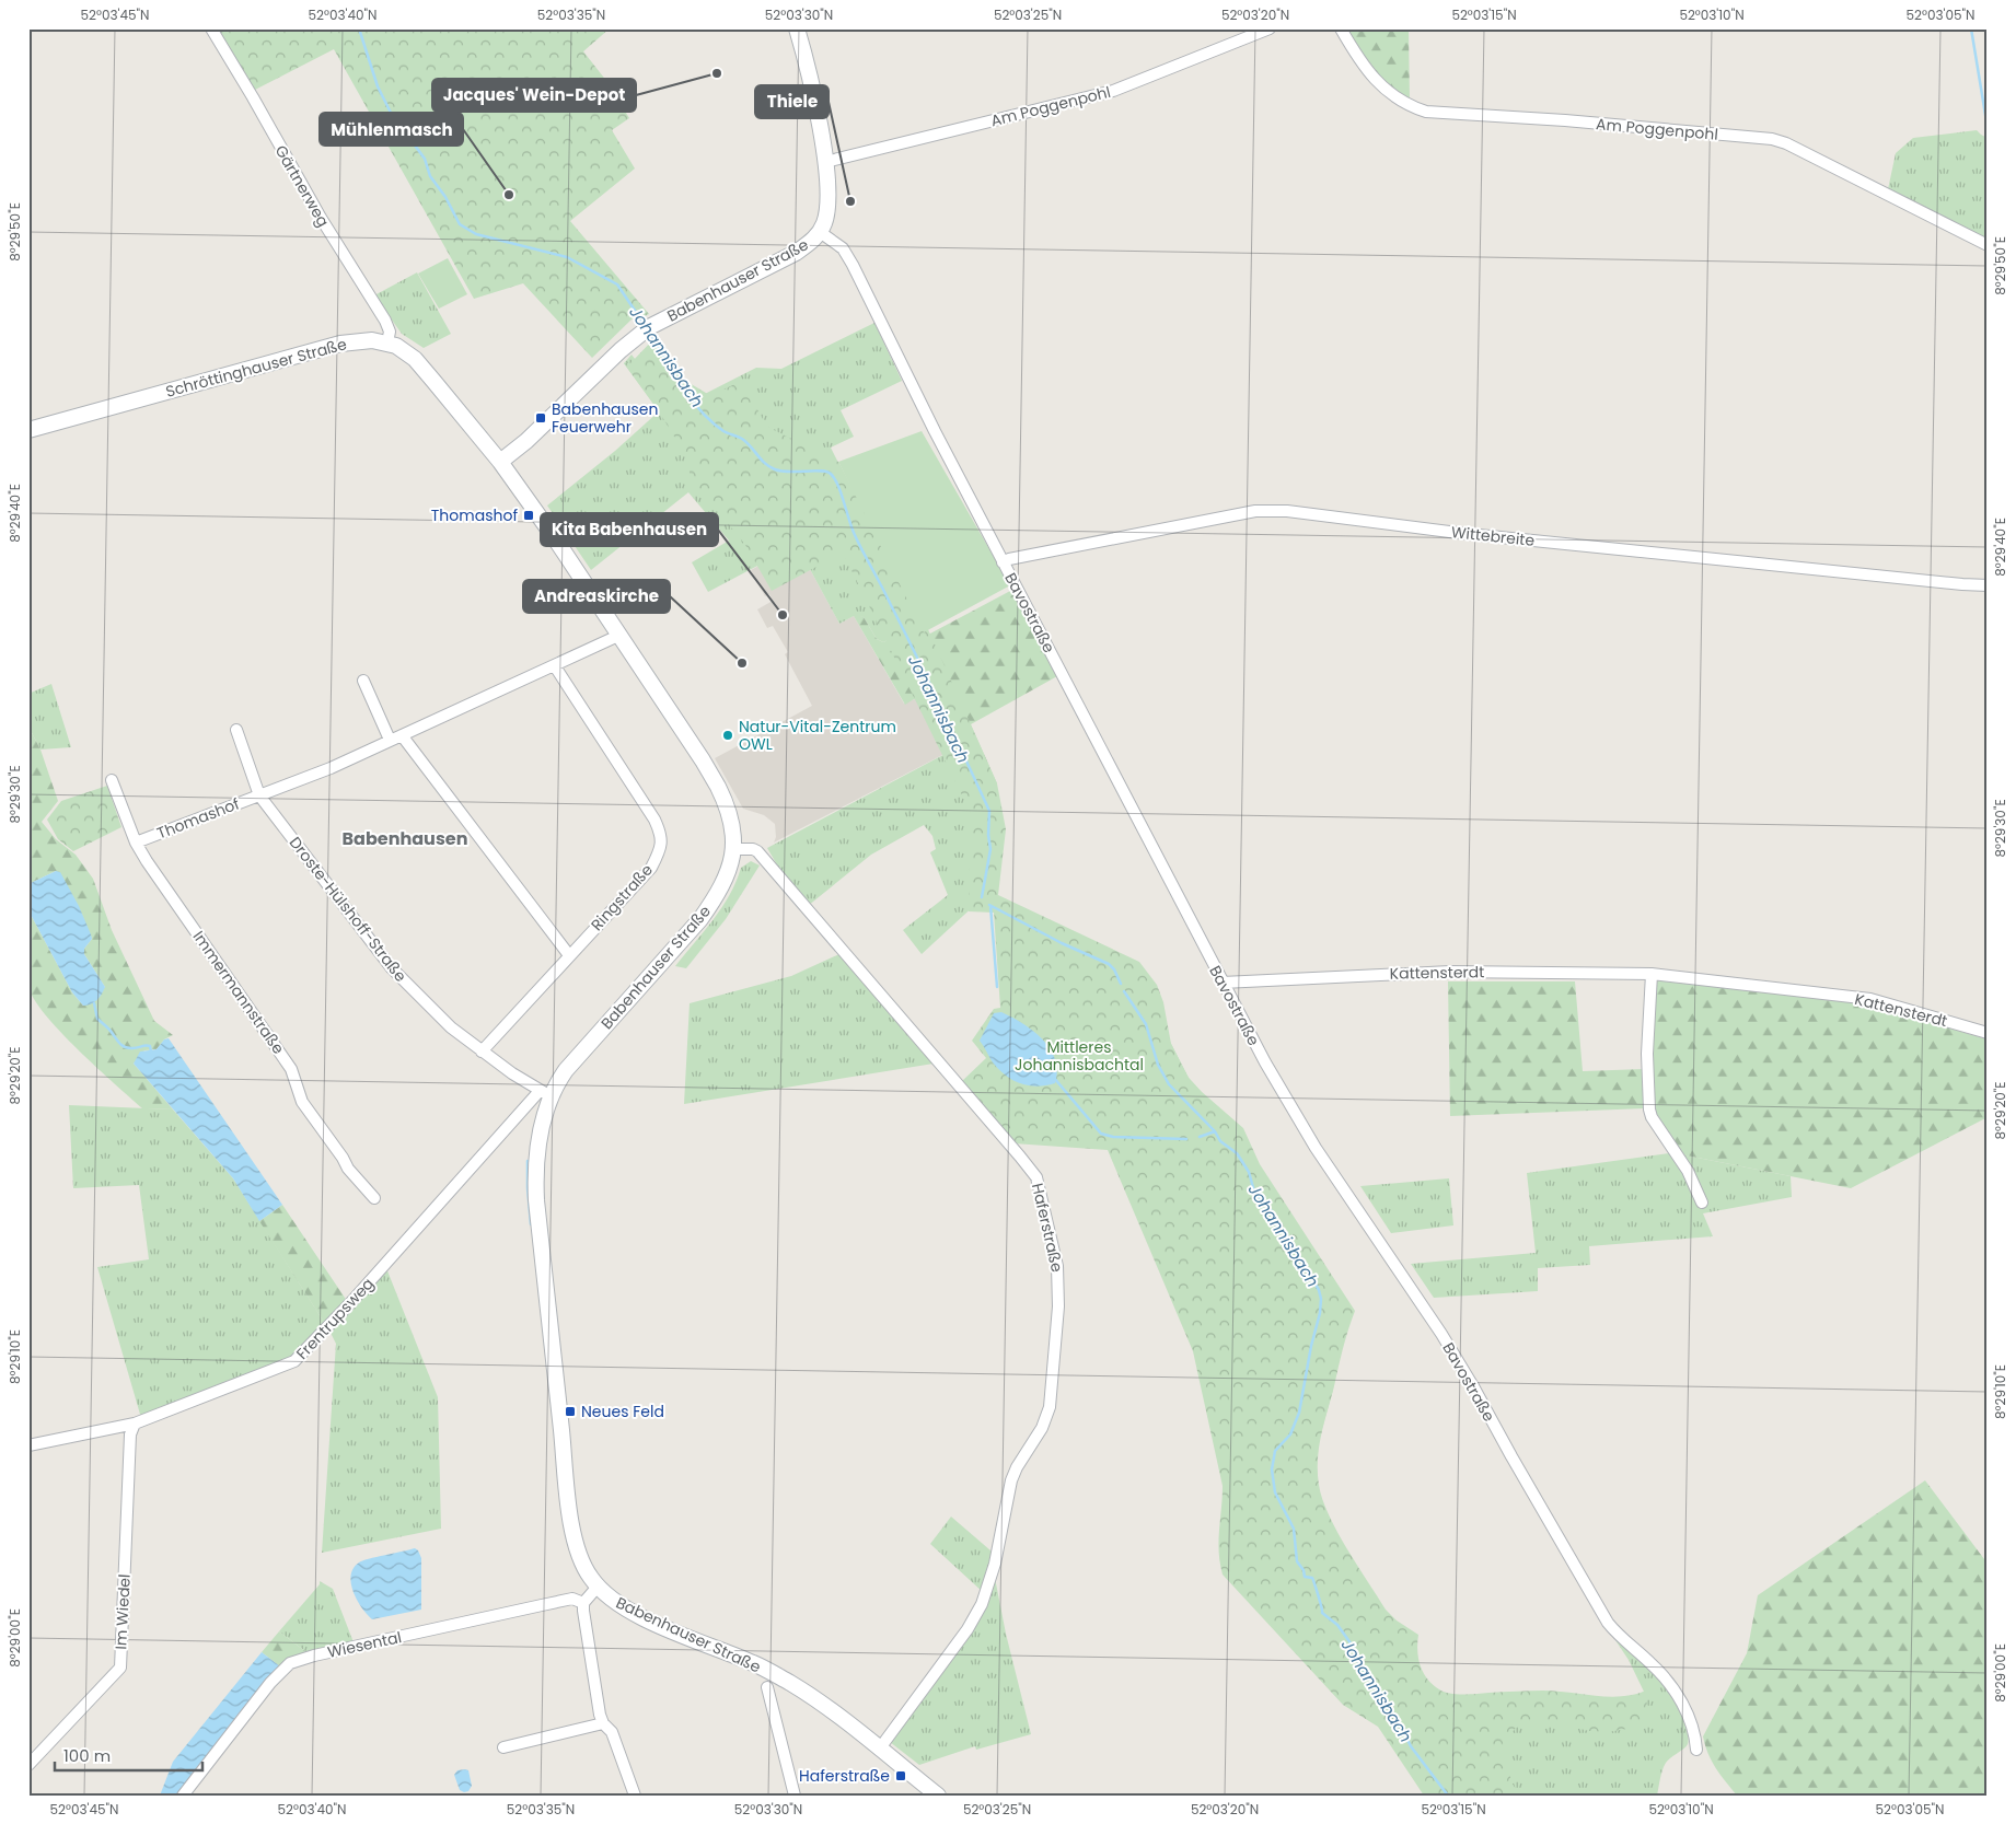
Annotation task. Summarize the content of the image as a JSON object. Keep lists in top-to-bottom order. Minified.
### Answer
{"streets":{"main road":["Babenhauser Straße","Schröttinghauser Straße"],"street":["Am Poggenpohl","Gärtnerweg","Wittebreite","Bavostraße","Thomashof","Ringstraße","Droste-Hülshoff-Straße","Kattensterdt","Immermannstraße","Haferstraße","Frentrupsweg","Im Wiedel","Wiesental"]},"crossings":[["Am Poggenpohl","Babenhauser Straße"],["Gärtnerweg","Schröttinghauser Straße"],["Babenhauser Straße","Schröttinghauser Straße"],["Babenhauser Straße","Bavostraße"],["Babenhauser Straße","Thomashof"],["Babenhauser Straße","Droste-Hülshoff-Straße"],["Babenhauser Straße","Haferstraße"],["Babenhauser Straße","Frentrupsweg"],["Wittebreite","Bavostraße"],["Bavostraße","Kattensterdt"],["Thomashof","Ringstraße"],["Thomashof","Droste-Hülshoff-Straße"],["Thomashof","Immermannstraße"],["Ringstraße","Droste-Hülshoff-Straße"],["Droste-Hülshoff-Straße","Frentrupsweg"],["Frentrupsweg","Im Wiedel"]],"districts":["Babenhausen"],"water":["Johannisbach"],"parks":["Mittleres Johannisbachtal"],"places":{"other":["Jacques' Wein-Depot","Mühlenmasch","Thiele","Kita Babenhausen","Andreaskirche","Natur-Vital-Zentrum OWL"],"transit":["Babenhausen Feuerwehr","Thomashof","Neues Feld","Haferstraße"]},"scale_bar":"100 m","coordinates":["52°03'45\"N","52°03'40\"N","52°03'35\"N","52°03'30\"N","52°03'25\"N","52°03'20\"N","52°03'15\"N","52°03'10\"N","52°03'05\"N","8°29'50\"E","8°29'40\"E","8°29'30\"E","8°29'20\"E","8°29'10\"E","8°29'00\"E"]}
